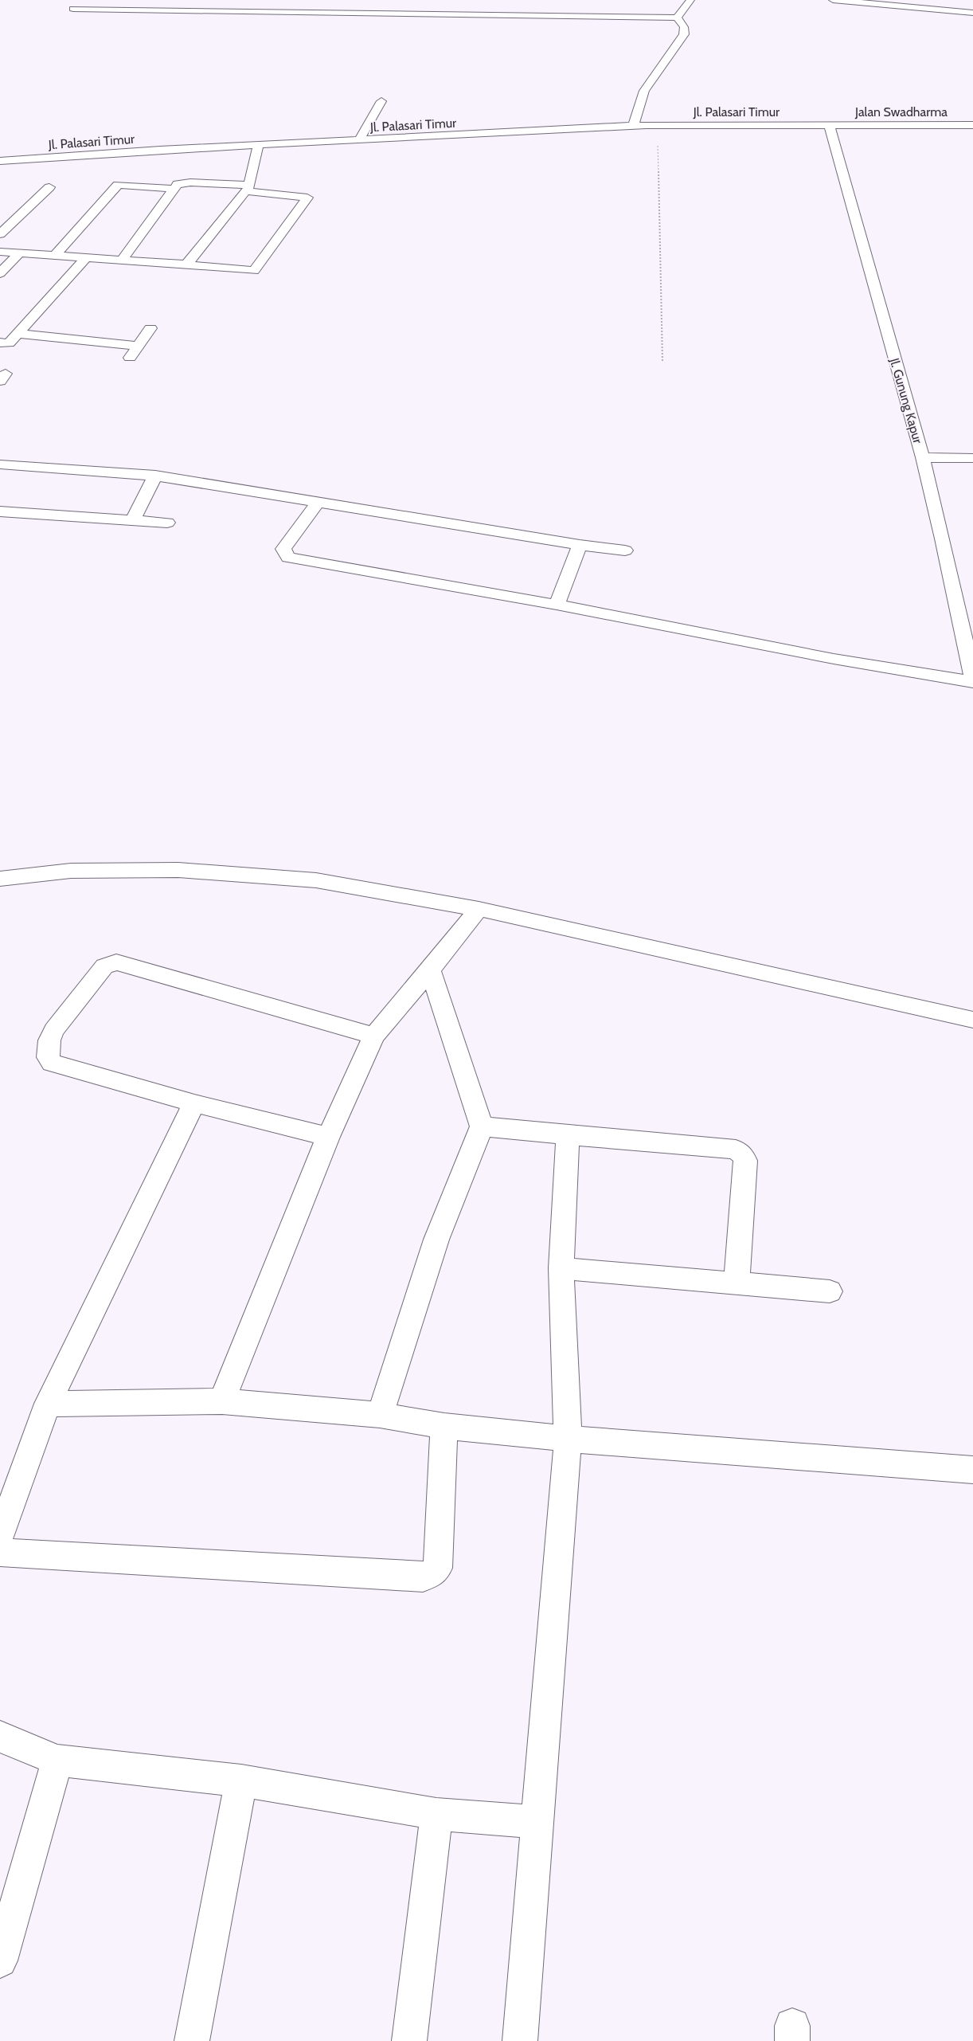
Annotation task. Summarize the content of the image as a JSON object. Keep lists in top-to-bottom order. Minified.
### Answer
{"streets":{"street":["Jl. Palasari Timur","Jalan Swadharma","Jl. Gunung Kapur"]},"crossings":[["Jl. Palasari Timur","Jalan Swadharma"],["Jl. Palasari Timur","Jl. Gunung Kapur"],["Jalan Swadharma","Jl. Gunung Kapur"]]}
